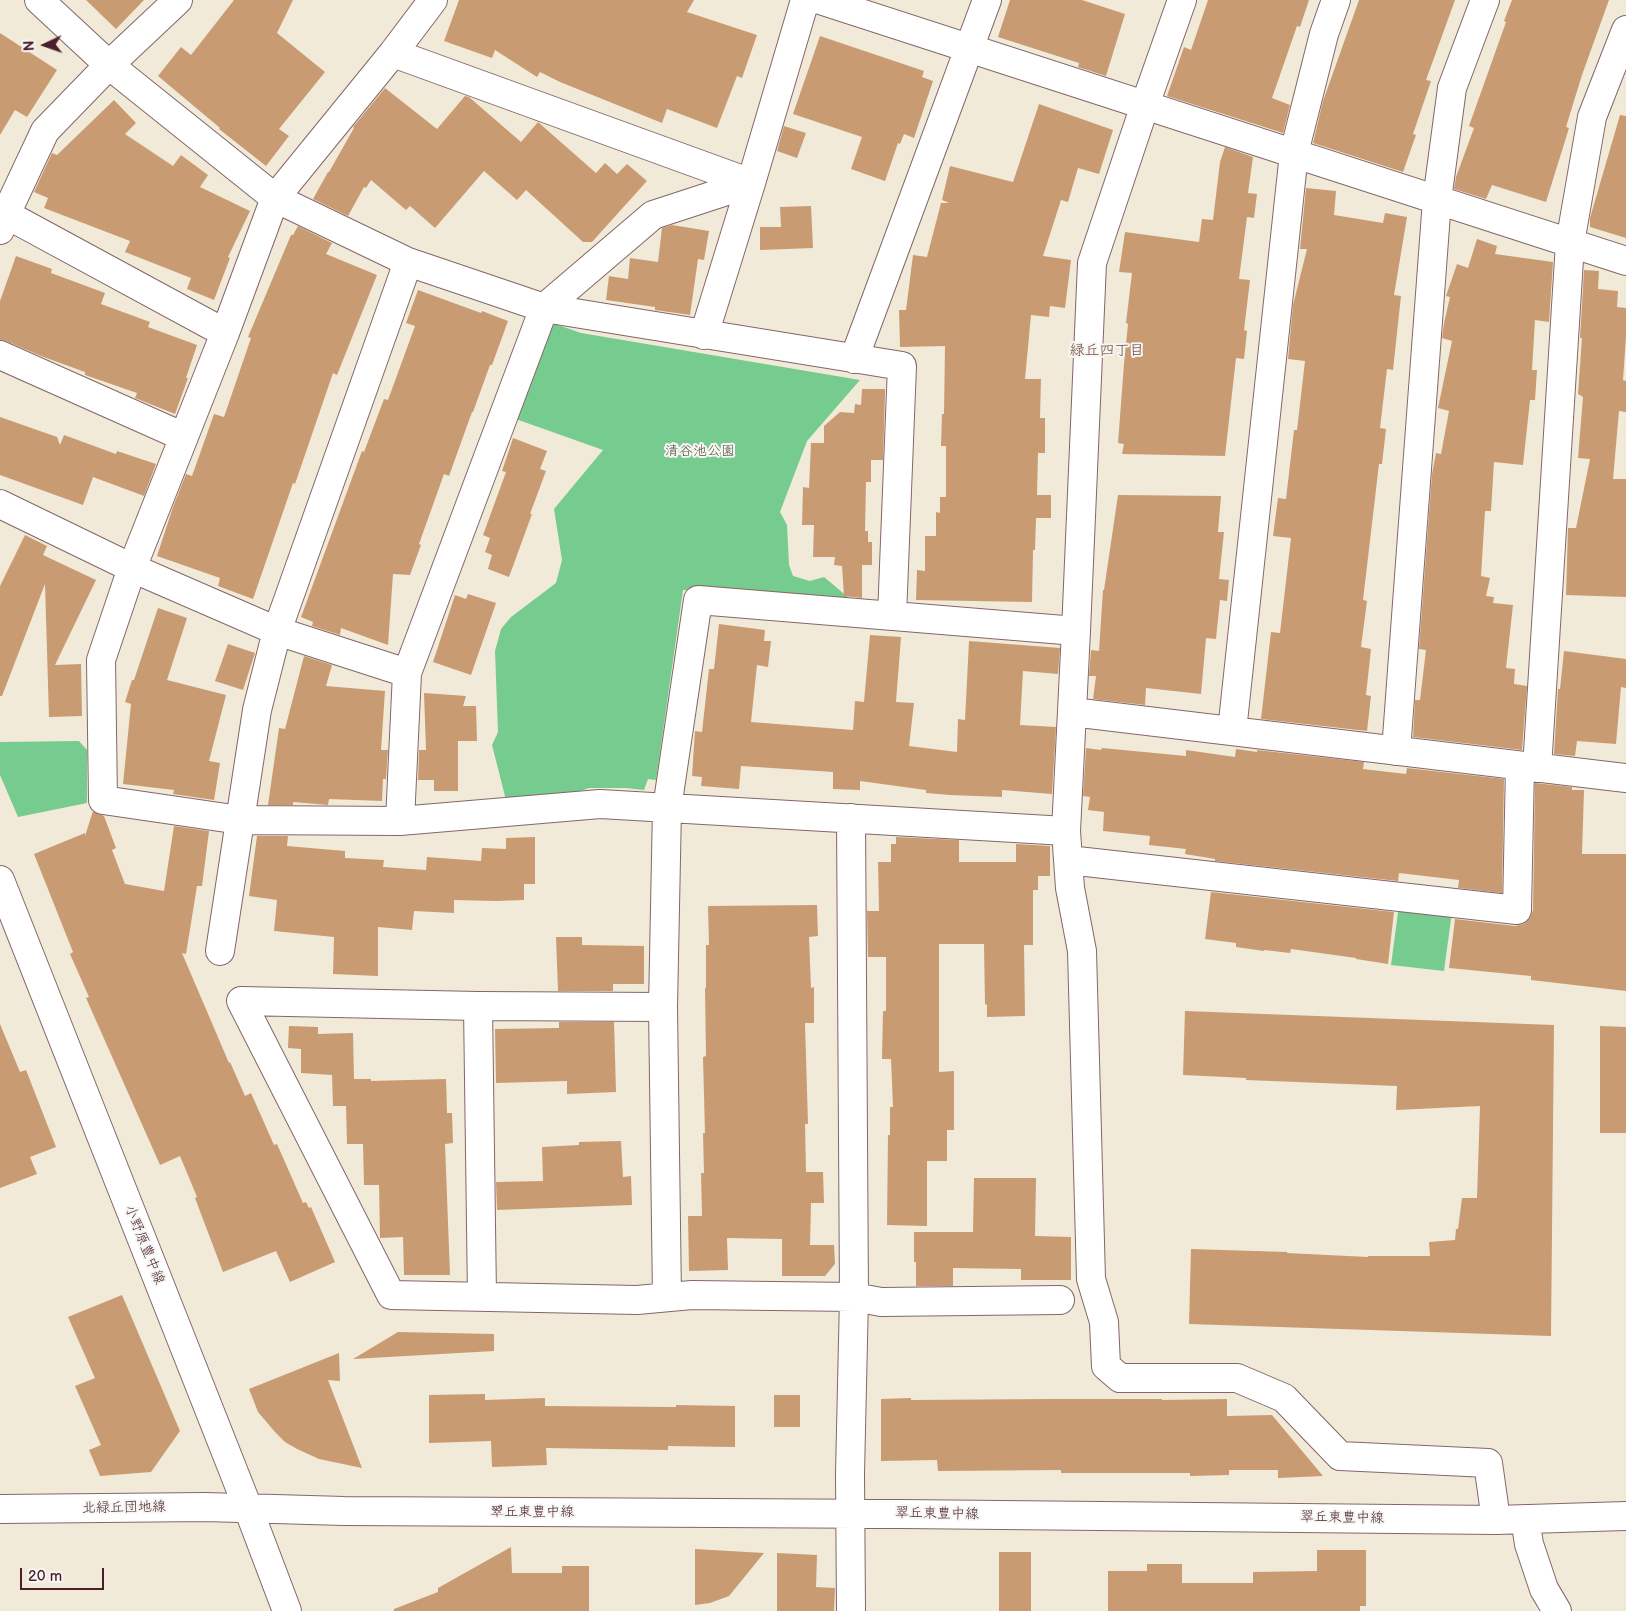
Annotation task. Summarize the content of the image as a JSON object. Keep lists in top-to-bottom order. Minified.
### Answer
{"streets":{"street":["小野原豊中線","北緑丘団地線","翠丘東豊中線"]},"crossings":[["小野原豊中線","北緑丘団地線"],["小野原豊中線","翠丘東豊中線"],["北緑丘団地線","翠丘東豊中線"]],"districts":["緑丘四丁目"],"parks":["清谷池公園"],"scale_bar":"20 m","north":"left"}
